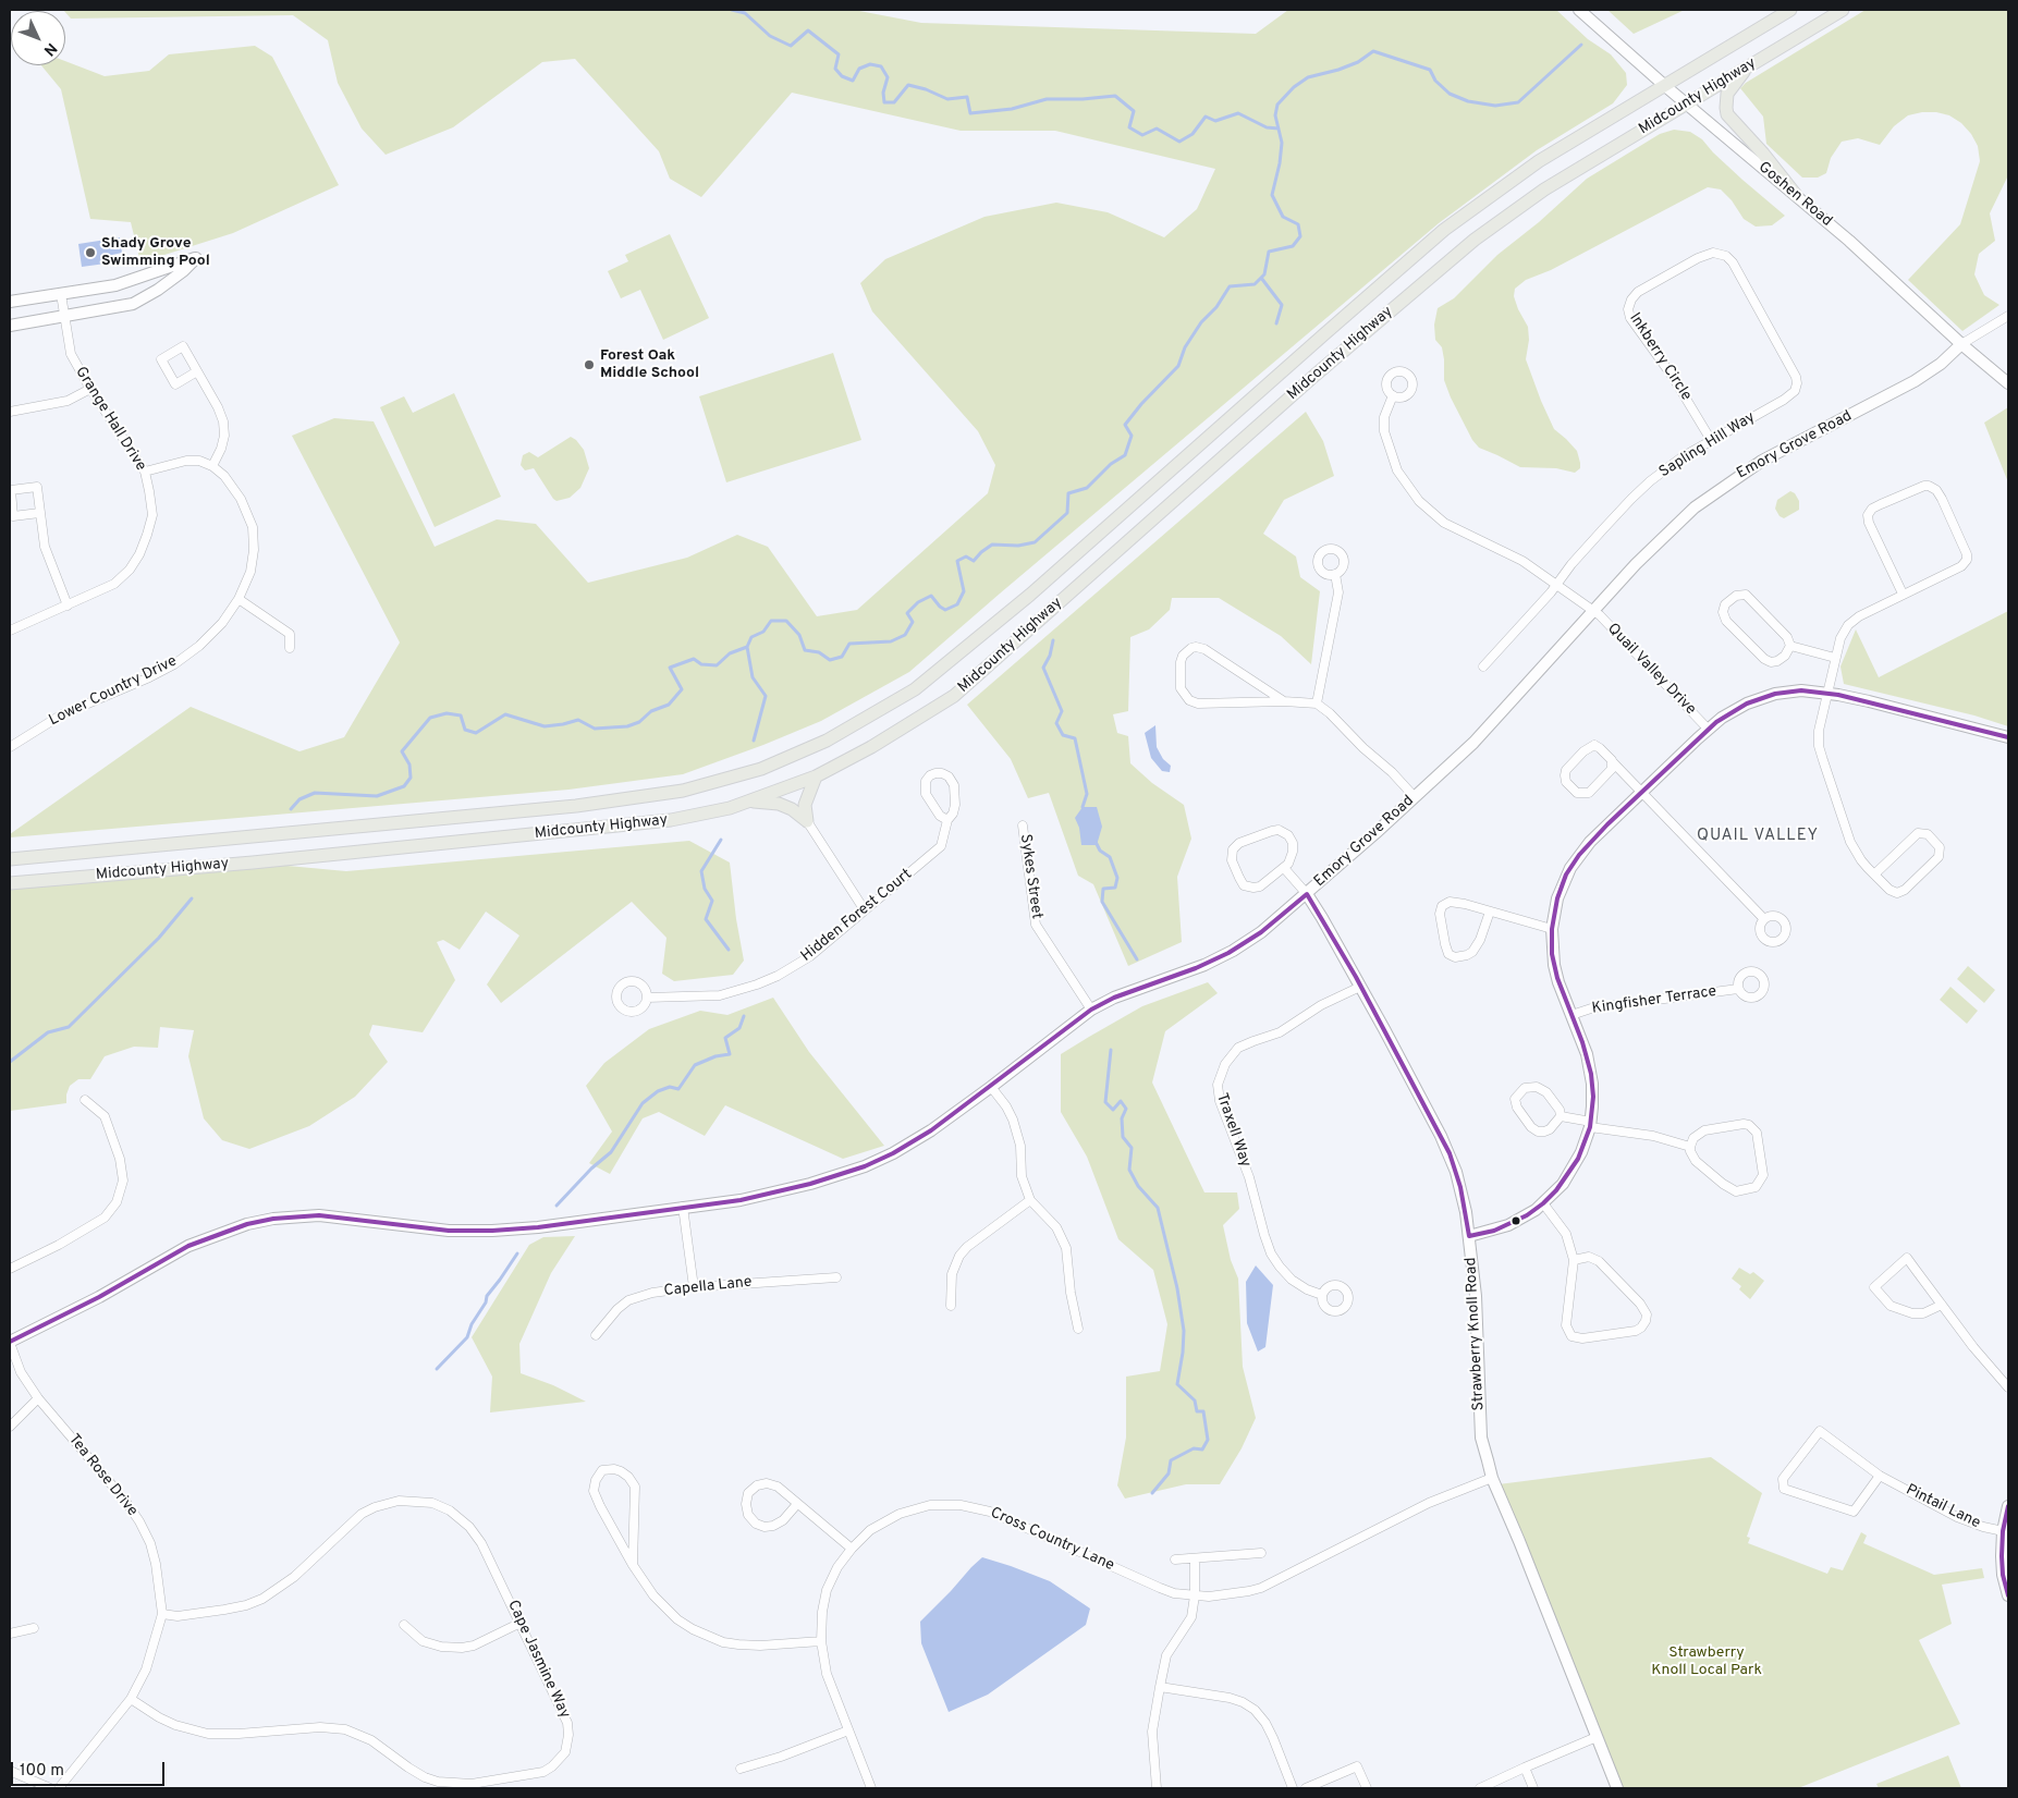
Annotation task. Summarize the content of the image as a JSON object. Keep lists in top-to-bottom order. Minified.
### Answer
{"streets":{"main road":["Midcounty Highway"],"street":["Goshen Road","Inkberry Circle","Grange Hall Drive","Sapling Hill Way","Emory Grove Road","Quail Valley Drive","Lower Country Drive","Sykes Street","Hidden Forest Court","Kingfisher Terrace","Traxell Way","Capella Lane","Strawberry Knoll Road","Tea Rose Drive","Pintail Lane","Cross Country Lane","Cape Jasmine Way"]},"crossings":[["Midcounty Highway","Goshen Road"],["Goshen Road","Emory Grove Road"],["Inkberry Circle","Sapling Hill Way"],["Sapling Hill Way","Quail Valley Drive"],["Emory Grove Road","Quail Valley Drive"],["Emory Grove Road","Sykes Street"],["Emory Grove Road","Strawberry Knoll Road"],["Emory Grove Road","Tea Rose Drive"],["Traxell Way","Strawberry Knoll Road"],["Strawberry Knoll Road","Cross Country Lane"],["Tea Rose Drive","Cape Jasmine Way"]],"districts":["QUAIL VALLEY"],"parks":["Strawberry Knoll Local Park"],"places":["Shady Grove Swimming Pool","Forest Oak Middle School"],"scale_bar":"100 m","north":"bottom right"}
